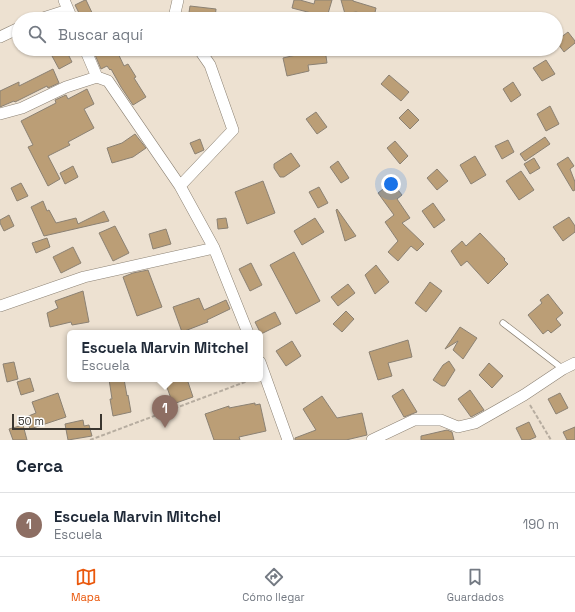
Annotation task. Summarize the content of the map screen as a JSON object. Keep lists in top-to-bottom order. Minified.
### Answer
{"scale_bar":"50 m","page":{"search":"Buscar aquí","popup":["Escuela Marvin Mitchel","Escuela"],"pins":"1","scale":"50 m","heading":"Cerca","list":[{"mark":"1","name":"Escuela Marvin Mitchel","note":"Escuela","value":"190 m"}],"nav":["Mapa","Cómo llegar","Guardados"]}}
